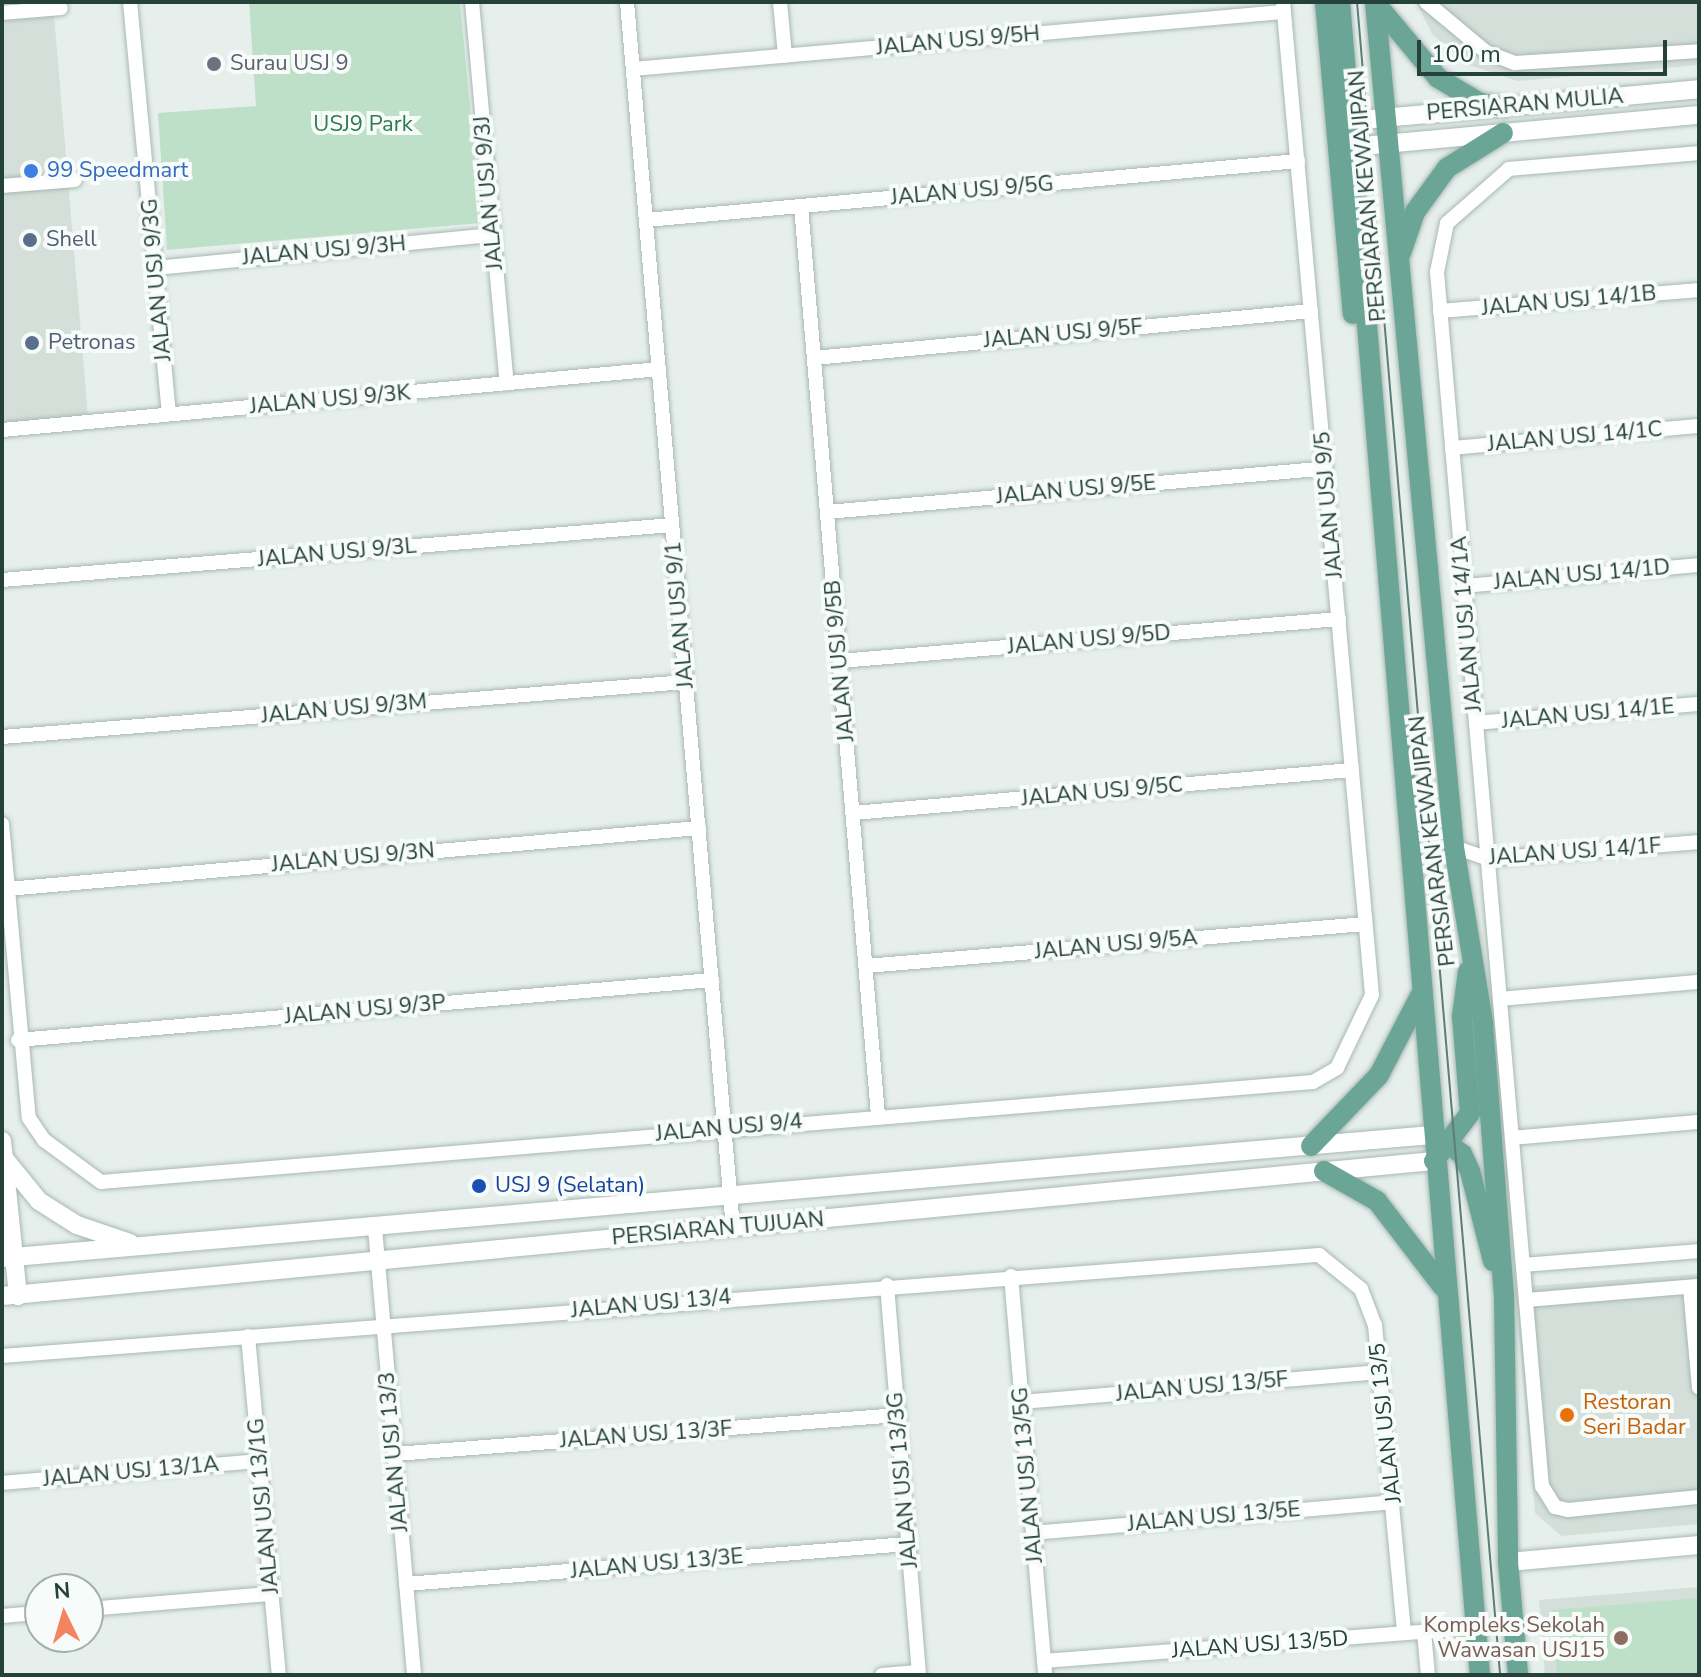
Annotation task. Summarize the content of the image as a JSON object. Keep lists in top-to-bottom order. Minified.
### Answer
{"streets":{"main road":["PERSIARAN MULIA","PERSIARAN KEWAJIPAN","PERSIARAN TUJUAN"],"street":["JALAN USJ 9/5H","JALAN USJ 9/5G","JALAN USJ 9/3J","JALAN USJ 9/3H","JALAN USJ 9/3G","JALAN USJ 14/1B","JALAN USJ 9/5F","JALAN USJ 9/3K","JALAN USJ 14/1C","JALAN USJ 9/5E","JALAN USJ 9/5","JALAN USJ 9/3L","JALAN USJ 14/1D","JALAN USJ 9/1","JALAN USJ 14/1A","JALAN USJ 9/5D","JALAN USJ 9/5B","JALAN USJ 9/3M","JALAN USJ 14/1E","JALAN USJ 9/5C","JALAN USJ 14/1F","JALAN USJ 9/3N","JALAN USJ 9/5A","JALAN USJ 9/3P","JALAN USJ 9/4","JALAN USJ 13/4","JALAN USJ 13/5F","JALAN USJ 13/5","JALAN USJ 13/3F","JALAN USJ 13/3","JALAN USJ 13/1A","JALAN USJ 13/5G","JALAN USJ 13/3G","JALAN USJ 13/1G","JALAN USJ 13/5E","JALAN USJ 13/3E","JALAN USJ 13/5D"]},"crossings":[["JALAN USJ 9/5H","JALAN USJ 9/5"],["JALAN USJ 9/5H","JALAN USJ 9/1"],["PERSIARAN MULIA","PERSIARAN KEWAJIPAN"],["JALAN USJ 9/5G","JALAN USJ 9/5"],["JALAN USJ 9/5G","JALAN USJ 9/1"],["JALAN USJ 9/5G","JALAN USJ 9/5B"],["JALAN USJ 9/3J","JALAN USJ 9/3H"],["JALAN USJ 9/3J","JALAN USJ 9/3K"],["PERSIARAN KEWAJIPAN","JALAN USJ 14/1F"],["PERSIARAN KEWAJIPAN","PERSIARAN TUJUAN"],["PERSIARAN KEWAJIPAN","JALAN USJ 13/5D"],["JALAN USJ 9/3H","JALAN USJ 9/3G"],["JALAN USJ 9/3G","JALAN USJ 9/3K"],["JALAN USJ 14/1B","JALAN USJ 14/1A"],["JALAN USJ 9/5F","JALAN USJ 9/5"],["JALAN USJ 9/5F","JALAN USJ 9/5B"],["JALAN USJ 9/3K","JALAN USJ 9/1"],["JALAN USJ 14/1C","JALAN USJ 14/1A"],["JALAN USJ 9/5E","JALAN USJ 9/5"],["JALAN USJ 9/5E","JALAN USJ 9/5B"],["JALAN USJ 9/5","JALAN USJ 9/5D"],["JALAN USJ 9/5","JALAN USJ 9/5C"],["JALAN USJ 9/5","JALAN USJ 9/5A"],["JALAN USJ 9/5","JALAN USJ 9/4"],["JALAN USJ 9/3L","JALAN USJ 9/1"],["JALAN USJ 14/1D","JALAN USJ 14/1A"],["JALAN USJ 9/1","JALAN USJ 9/3M"],["JALAN USJ 9/1","JALAN USJ 9/3N"],["JALAN USJ 9/1","JALAN USJ 9/3P"],["JALAN USJ 9/1","JALAN USJ 9/4"],["JALAN USJ 9/1","PERSIARAN TUJUAN"],["JALAN USJ 14/1A","JALAN USJ 14/1E"],["JALAN USJ 14/1A","JALAN USJ 14/1F"],["JALAN USJ 9/5D","JALAN USJ 9/5B"],["JALAN USJ 9/5B","JALAN USJ 9/5C"],["JALAN USJ 9/5B","JALAN USJ 9/5A"],["JALAN USJ 9/5B","JALAN USJ 9/4"],["JALAN USJ 9/3N","JALAN USJ 9/4"],["JALAN USJ 9/3P","JALAN USJ 9/4"],["PERSIARAN TUJUAN","JALAN USJ 13/3"],["JALAN USJ 13/4","JALAN USJ 13/5"],["JALAN USJ 13/4","JALAN USJ 13/3"],["JALAN USJ 13/4","JALAN USJ 13/5G"],["JALAN USJ 13/4","JALAN USJ 13/3G"],["JALAN USJ 13/4","JALAN USJ 13/1G"],["JALAN USJ 13/5F","JALAN USJ 13/5"],["JALAN USJ 13/5F","JALAN USJ 13/5G"],["JALAN USJ 13/5","JALAN USJ 13/5E"],["JALAN USJ 13/5","JALAN USJ 13/5D"],["JALAN USJ 13/3F","JALAN USJ 13/3"],["JALAN USJ 13/3F","JALAN USJ 13/3G"],["JALAN USJ 13/3","JALAN USJ 13/3E"],["JALAN USJ 13/1A","JALAN USJ 13/1G"],["JALAN USJ 13/5G","JALAN USJ 13/5E"],["JALAN USJ 13/5G","JALAN USJ 13/5D"],["JALAN USJ 13/3G","JALAN USJ 13/3E"]],"parks":["USJ9 Park"],"places":["Surau USJ 9","99 Speedmart","Shell","Petronas","USJ 9 (Selatan)","Restoran Seri Badar","Kompleks Sekolah Wawasan USJ15"],"scale_bar":"100 m","north":"top"}
